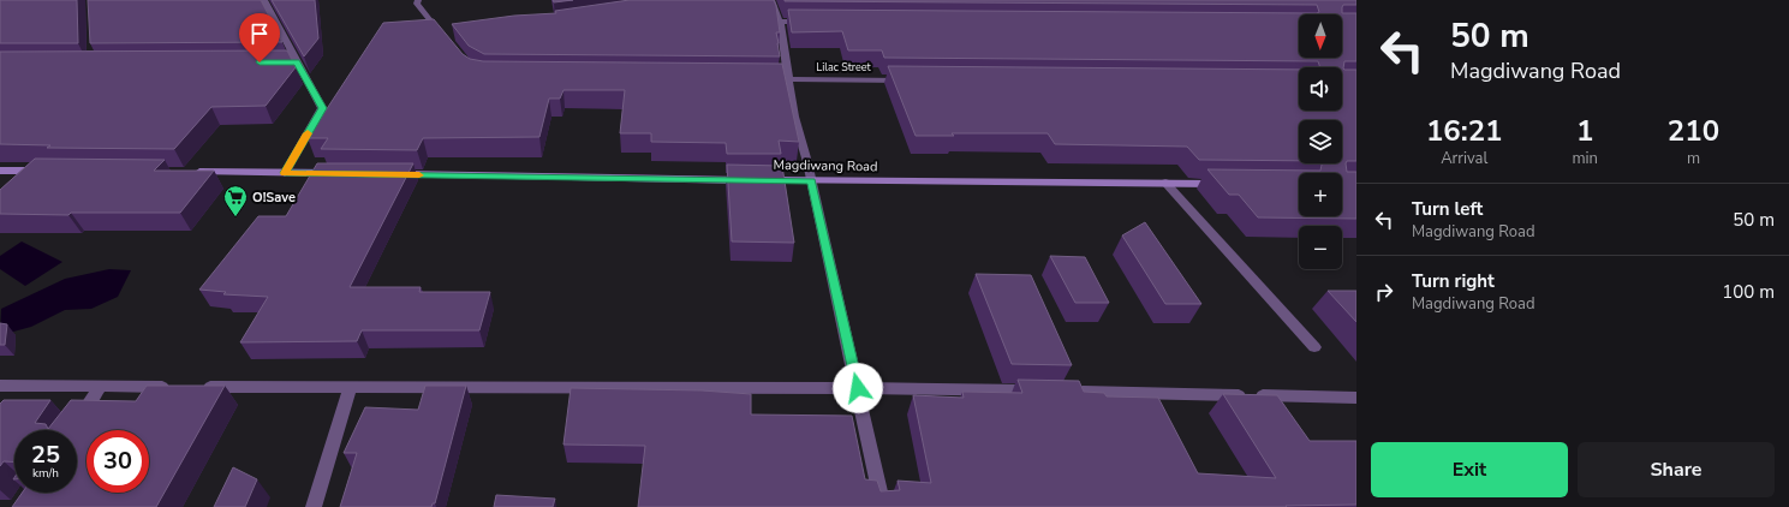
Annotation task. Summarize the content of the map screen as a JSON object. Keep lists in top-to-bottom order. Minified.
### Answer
{"streets":{"main road":["Magdiwang Road"],"street":["Lilac Street"]},"places":{"supermarket":["O!Save"]},"north":"bottom","page":{"turn":["50 m","Magdiwang Road"],"map_buttons":["+","−"],"eta":["16:21","Arrival","1","min","210","m"],"list":[{"name":"Turn left","note":"Magdiwang Road","value":"50 m"},{"name":"Turn right","note":"Magdiwang Road","value":"100 m"}],"speed":"25 km/h","limit":"30","buttons":["Exit","Share"]}}
